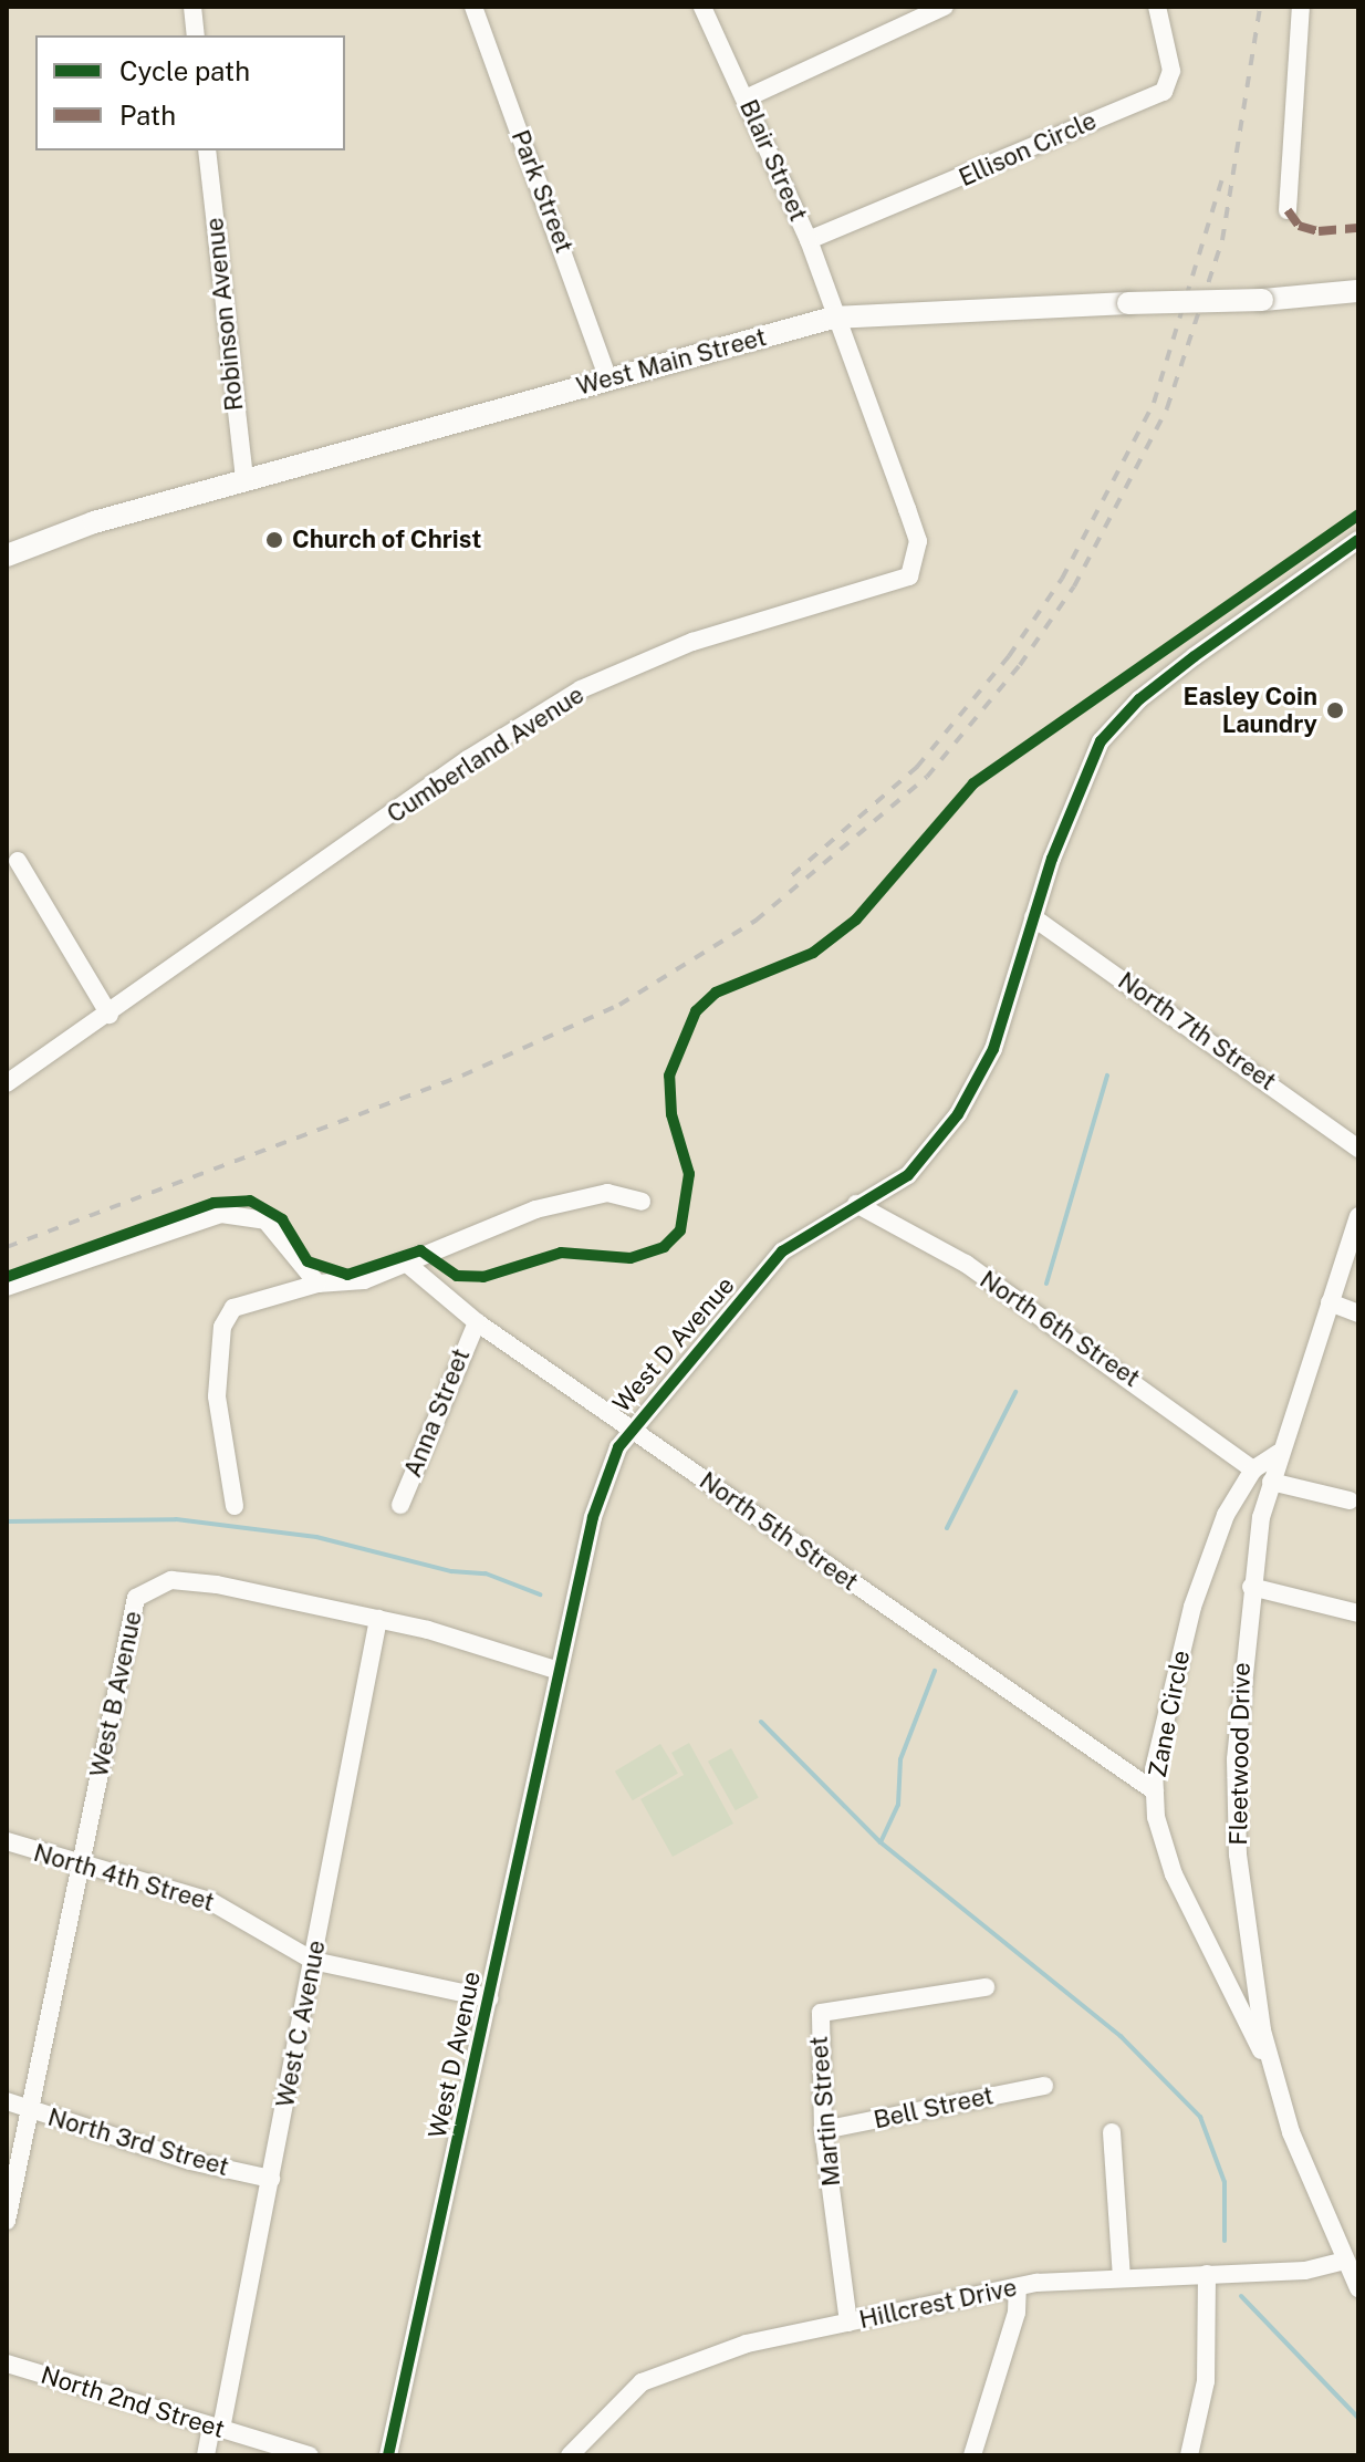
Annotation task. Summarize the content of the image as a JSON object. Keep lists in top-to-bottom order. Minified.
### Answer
{"streets":{"main road":["West Main Street"],"street":["Ellison Circle","Blair Street","Park Street","Robinson Avenue","Cumberland Avenue","North 7th Street","North 6th Street","West D Avenue","Anna Street","North 5th Street","West B Avenue","Zane Circle","Fleetwood Drive","North 4th Street","West C Avenue","Bell Street","Martin Street","North 3rd Street","Hillcrest Drive","North 2nd Street"]},"crossings":[["Ellison Circle","Blair Street"],["Blair Street","West Main Street"],["Blair Street","Cumberland Avenue"],["Park Street","West Main Street"],["Robinson Avenue","West Main Street"],["West Main Street","Cumberland Avenue"],["North 7th Street","West D Avenue"],["North 6th Street","West D Avenue"],["North 6th Street","Zane Circle"],["West D Avenue","North 5th Street"],["West D Avenue","West B Avenue"],["West D Avenue","North 4th Street"],["Anna Street","North 5th Street"],["North 5th Street","Zane Circle"],["West B Avenue","North 4th Street"],["West B Avenue","West C Avenue"],["West B Avenue","North 3rd Street"],["Zane Circle","Fleetwood Drive"],["Fleetwood Drive","Hillcrest Drive"],["North 4th Street","West C Avenue"],["West C Avenue","North 3rd Street"],["West C Avenue","North 2nd Street"],["Bell Street","Martin Street"],["Martin Street","Hillcrest Drive"]],"places":["Church of Christ","Easley Coin Laundry"],"legend":["Cycle path","Path"]}
